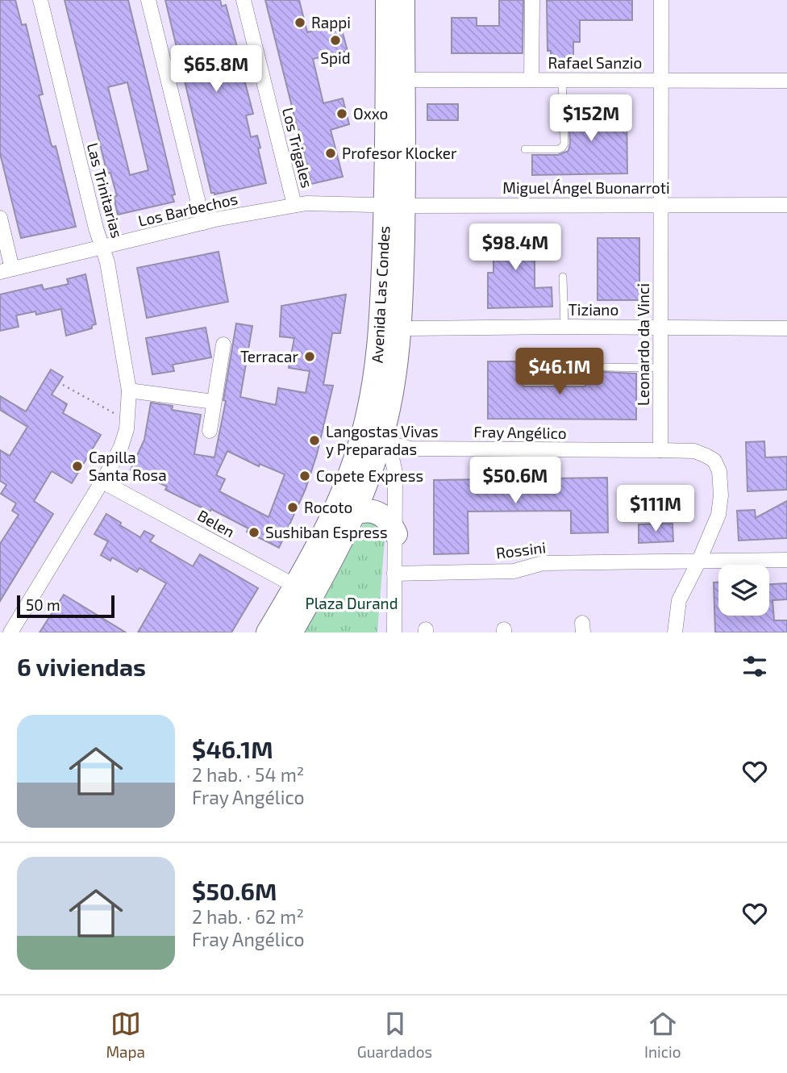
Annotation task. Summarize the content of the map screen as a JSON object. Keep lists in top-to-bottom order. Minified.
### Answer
{"streets":{"main road":["Avenida Las Condes"],"street":["Rafael Sanzio","Los Trigales","Miguel Ángel Buonarroti","Las Trinitarias","Los Barbechos","Tiziano","Leonardo da Vinci","Fray Angélico","Belen","Rossini"]},"crossings":[["Rafael Sanzio","Avenida Las Condes"],["Rafael Sanzio","Leonardo da Vinci"],["Los Trigales","Los Barbechos"],["Miguel Ángel Buonarroti","Los Barbechos"],["Miguel Ángel Buonarroti","Avenida Las Condes"],["Miguel Ángel Buonarroti","Leonardo da Vinci"],["Las Trinitarias","Los Barbechos"],["Las Trinitarias","Belen"],["Los Barbechos","Avenida Las Condes"],["Avenida Las Condes","Tiziano"],["Avenida Las Condes","Fray Angélico"],["Avenida Las Condes","Belen"],["Tiziano","Leonardo da Vinci"],["Leonardo da Vinci","Fray Angélico"]],"parks":["Plaza Durand"],"places":["Rappi","Spid","Oxxo","Profesor Klocker","Terracar","Langostas Vivas y Preparadas","Capilla Santa Rosa","Copete Express","Rocoto","Sushiban Espress"],"scale_bar":"50 m","page":{"price":["$65.8M","$152M","$98.4M","$46.1M","$50.6M","$111M"],"scale":"50 m","heading":"6 viviendas","list":[{"name":"$46.1M","note":"2 hab. · 54 m² · Fray Angélico"},{"name":"$50.6M","note":"2 hab. · 62 m² · Fray Angélico"}],"tabs":["Mapa","Guardados","Inicio"]}}
